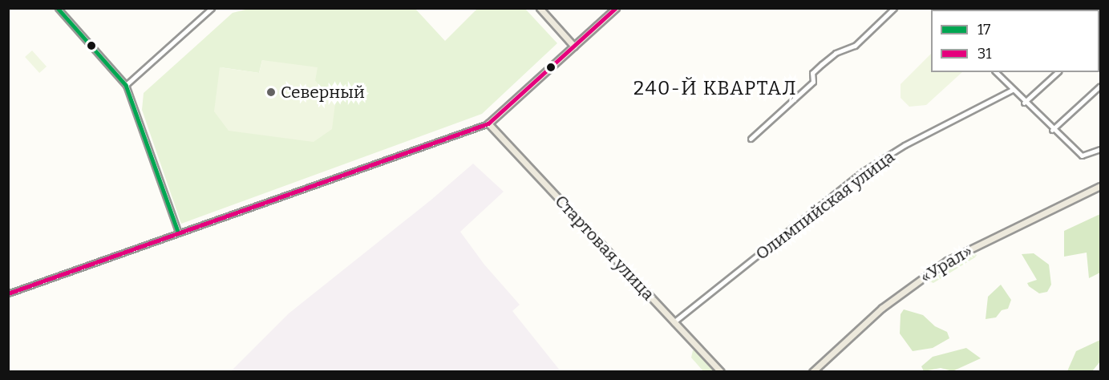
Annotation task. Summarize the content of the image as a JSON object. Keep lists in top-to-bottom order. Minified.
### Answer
{"streets":{"main road":["Стартовая улица","«Урал»"],"street":["Олимпийская улица"]},"crossings":[["Олимпийская улица","Стартовая улица"]],"districts":["240-Й КВАРТАЛ"],"places":["Северный"],"lines":["transit line 17","transit line 31"],"legend":["17","31"]}
